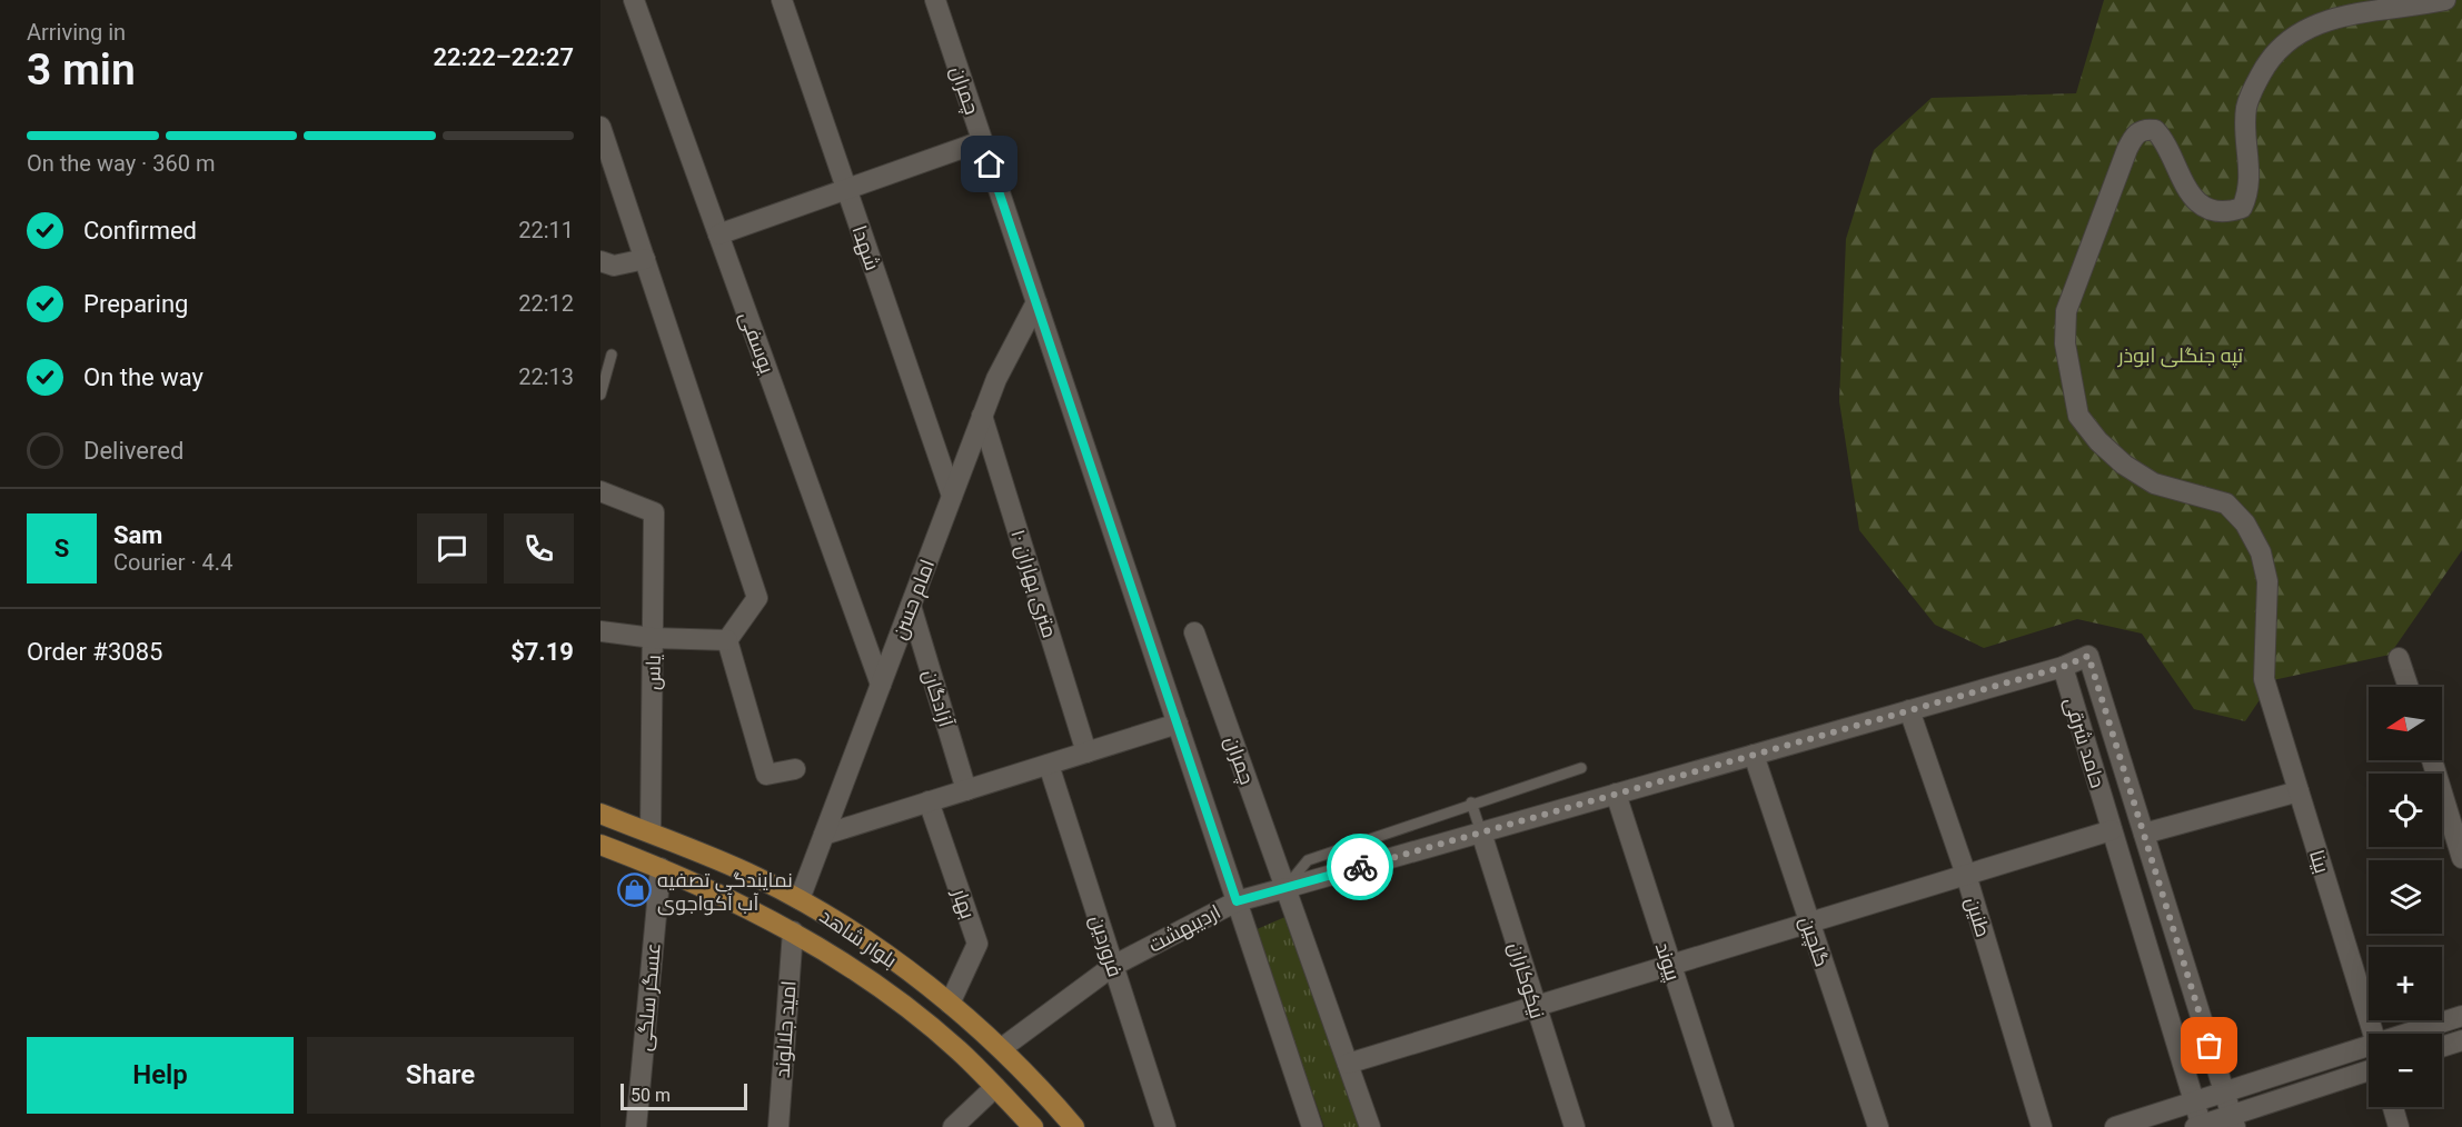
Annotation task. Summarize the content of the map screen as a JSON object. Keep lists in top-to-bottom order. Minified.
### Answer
{"streets":{"main road":["بلوار شاهد"],"street":["چمران","شهدا","یوسفی","۱۰ متری بهاران","امام حسن","یاس","آزادگان","حامد شرقی","بینا","بهار","طنین","اردیبهشت","گلچین","فروردین","پیوند","نیکوکاران","عسگر سلگی","امید جلالوند"]},"crossings":[["چمران","امام حسن"],["چمران","اردیبهشت"],["شهدا","امام حسن"],["یوسفی","امام حسن"],["۱۰ متری بهاران","امام حسن"],["امام حسن","آزادگان"],["امام حسن","بلوار شاهد"],["یاس","بلوار شاهد"],["بهار","بلوار شاهد"],["اردیبهشت","بلوار شاهد"],["اردیبهشت","فروردین"],["بلوار شاهد","عسگر سلگی"],["بلوار شاهد","امید جلالوند"]],"parks":["تپه جنگلی ابوذر"],"places":{"shop":["نمایندگی تصفیه آب آکواجوی"]},"scale_bar":"50 m","north":"left","page":{"heading":["3 min","Arriving in","22:22–22:27"],"panel":["Sam","Courier · 4.4","Order #3085","$7.19"],"bar":"On the way · 360 m","list":[["Confirmed","22:11"],["Preparing","22:12"],["On the way","22:13"],"Delivered"],"round":"S","map_buttons":["+","−"],"buttons":["Help","Share"],"scale":"50 m"}}
